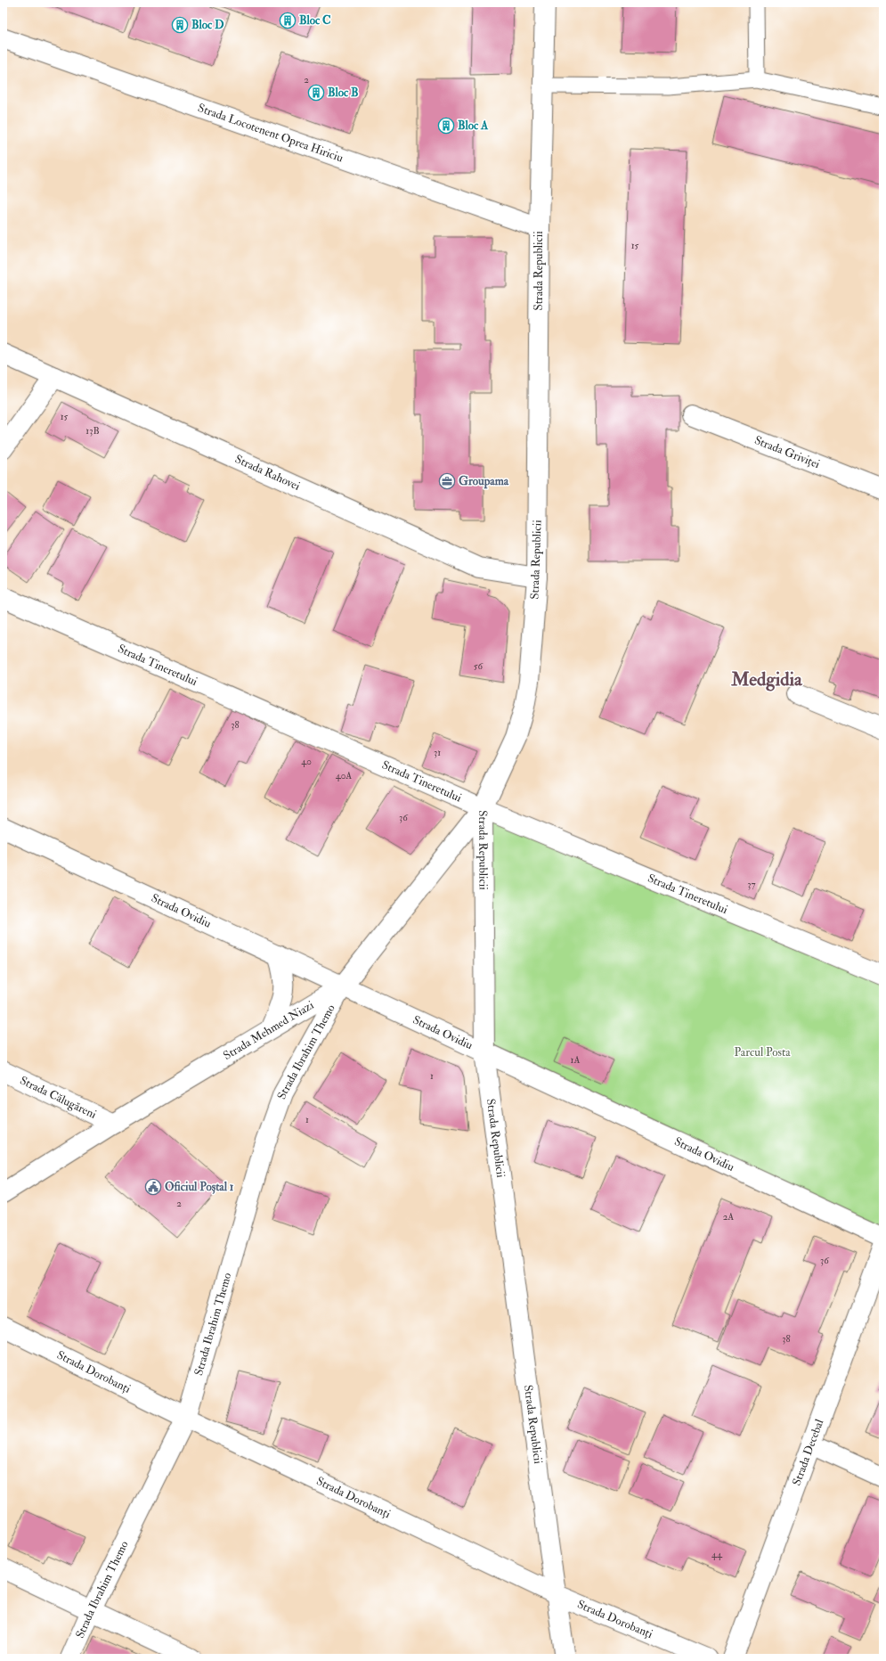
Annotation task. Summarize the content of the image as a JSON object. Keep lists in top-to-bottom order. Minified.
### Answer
{"streets":{"street":["Strada Locotenent Oprea Hiriciu","Strada Republicii","Strada Griviței","Strada Rahovei","Strada Tineretului","Strada Ovidiu","Strada Mehmed Niazi","Strada Ibrahim Themo","Strada Călugăreni","Strada Dorobanți","Strada Decebal"]},"crossings":[["Strada Locotenent Oprea Hiriciu","Strada Republicii"],["Strada Republicii","Strada Rahovei"],["Strada Republicii","Strada Tineretului"],["Strada Republicii","Strada Ovidiu"],["Strada Republicii","Strada Mehmed Niazi"],["Strada Republicii","Strada Dorobanți"],["Strada Tineretului","Strada Mehmed Niazi"],["Strada Ovidiu","Strada Mehmed Niazi"],["Strada Ovidiu","Strada Ibrahim Themo"],["Strada Mehmed Niazi","Strada Ibrahim Themo"],["Strada Mehmed Niazi","Strada Călugăreni"],["Strada Ibrahim Themo","Strada Dorobanți"]],"districts":["Medgidia"],"parks":["Parcul Posta"],"places":{"building":["Bloc C","Bloc D","Bloc B","Bloc A"],"office":["Groupama"],"public building":["Oficiul Poștal 1"]},"house_numbers":["2","15","15","13B","56","38","31","40","40A","36","37","1A","1","1","2","2A","36","38","44"]}
